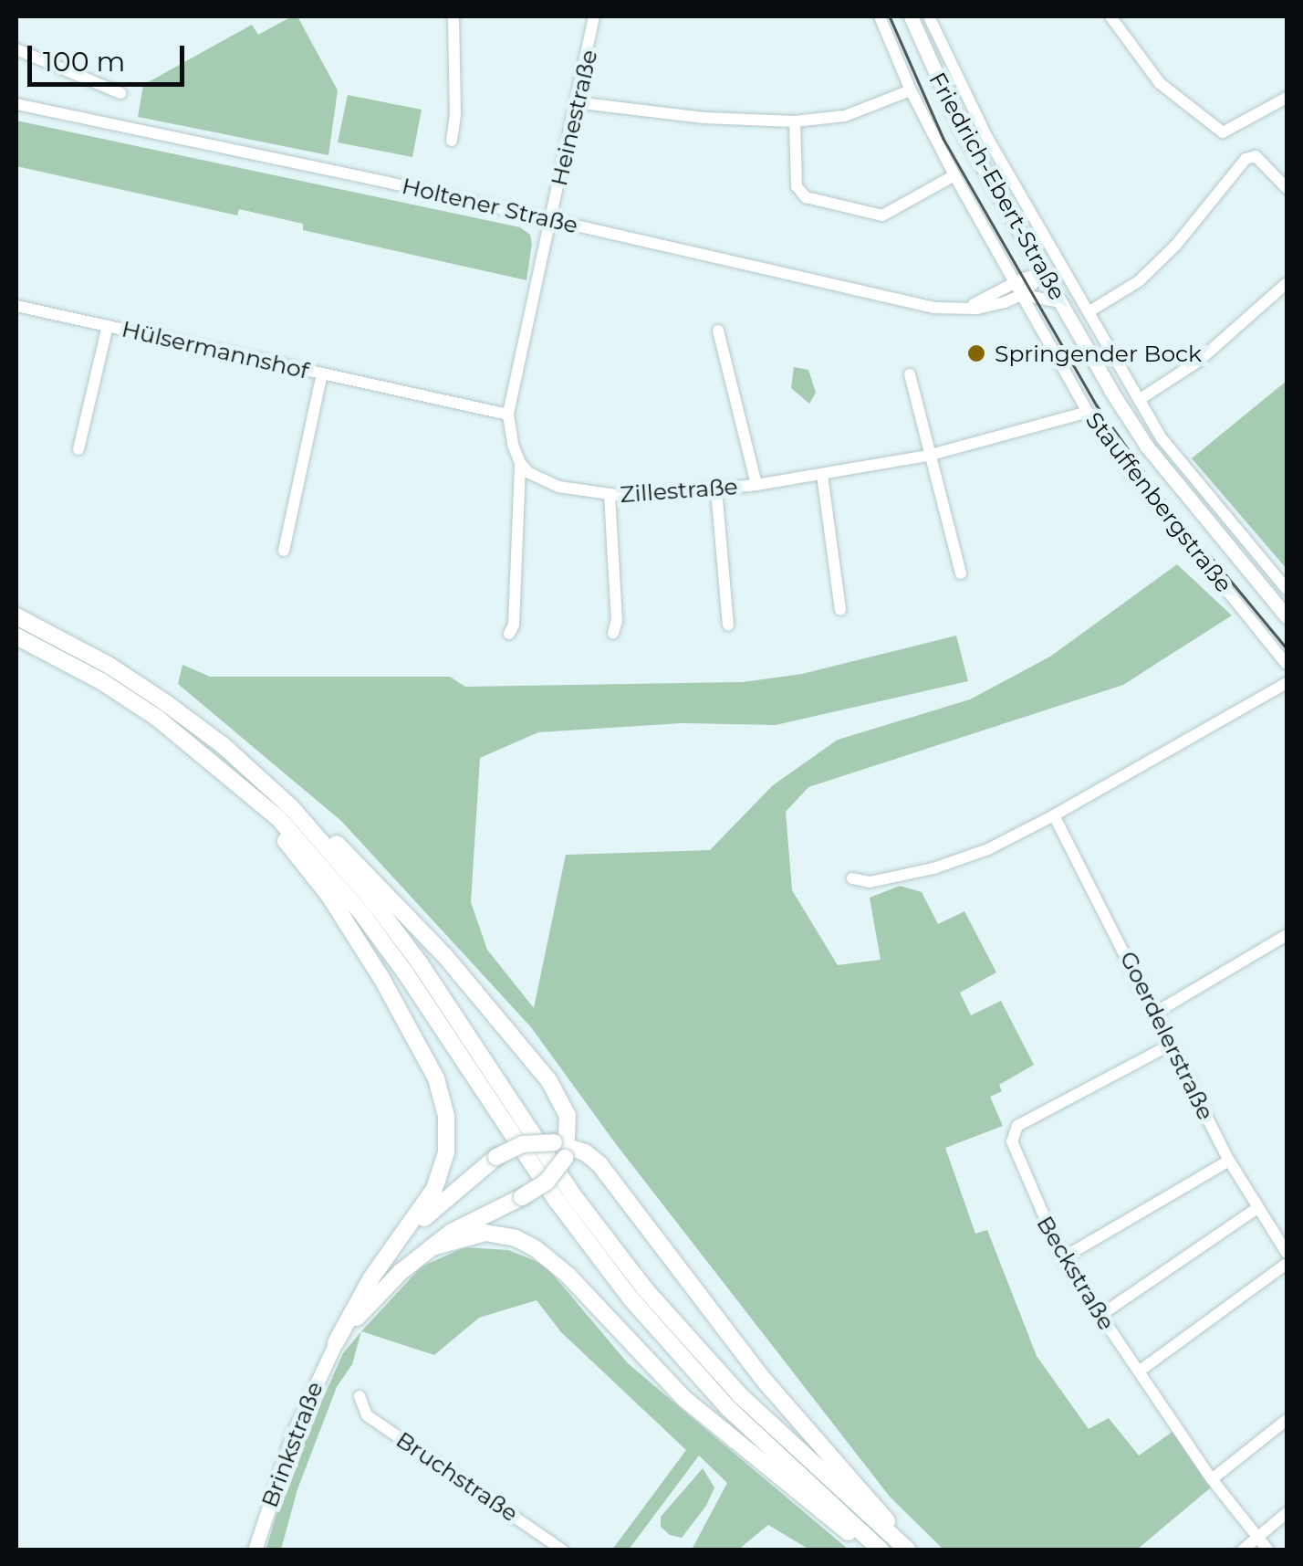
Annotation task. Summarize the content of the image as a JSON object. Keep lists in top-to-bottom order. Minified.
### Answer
{"streets":{"main road":["Friedrich-Ebert-Straße","Brinkstraße"],"street":["Heinestraße","Holtener Straße","Hülsermannshof","Zillestraße","Stauffenbergstraße","Goerdelerstraße","Beckstraße","Bruchstraße"]},"crossings":[["Heinestraße","Holtener Straße"],["Friedrich-Ebert-Straße","Holtener Straße"],["Holtener Straße","Stauffenbergstraße"],["Zillestraße","Stauffenbergstraße"],["Goerdelerstraße","Beckstraße"]],"places":["Springender Bock"],"scale_bar":"100 m"}
